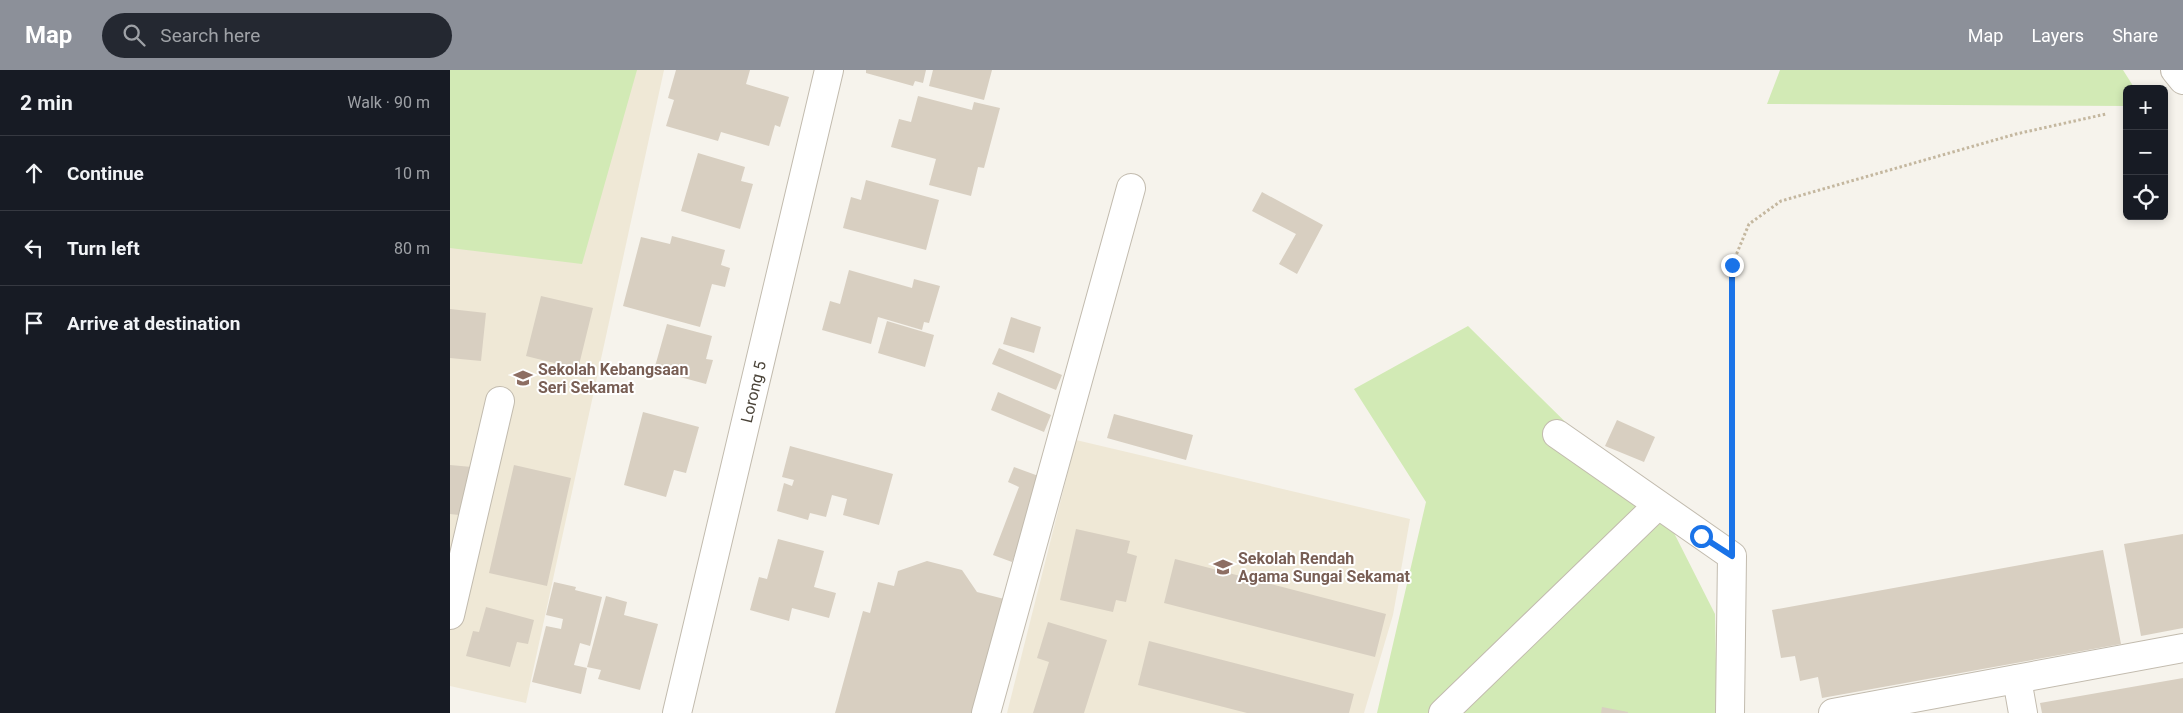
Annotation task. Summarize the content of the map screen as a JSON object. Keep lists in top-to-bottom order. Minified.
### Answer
{"streets":{"street":["Lorong 5"]},"places":{"school or university":["Sekolah Kebangsaan Seri Sekamat","Sekolah Rendah Agama Sungai Sekamat"]},"page":{"header":"Map","search":"Search here","nav":["Map","Layers","Share"],"heading":["2 min","Walk · 90 m"],"map_buttons":["+","−"],"list":[["Continue","10 m"],["Turn left","80 m"],"Arrive at destination"]}}
